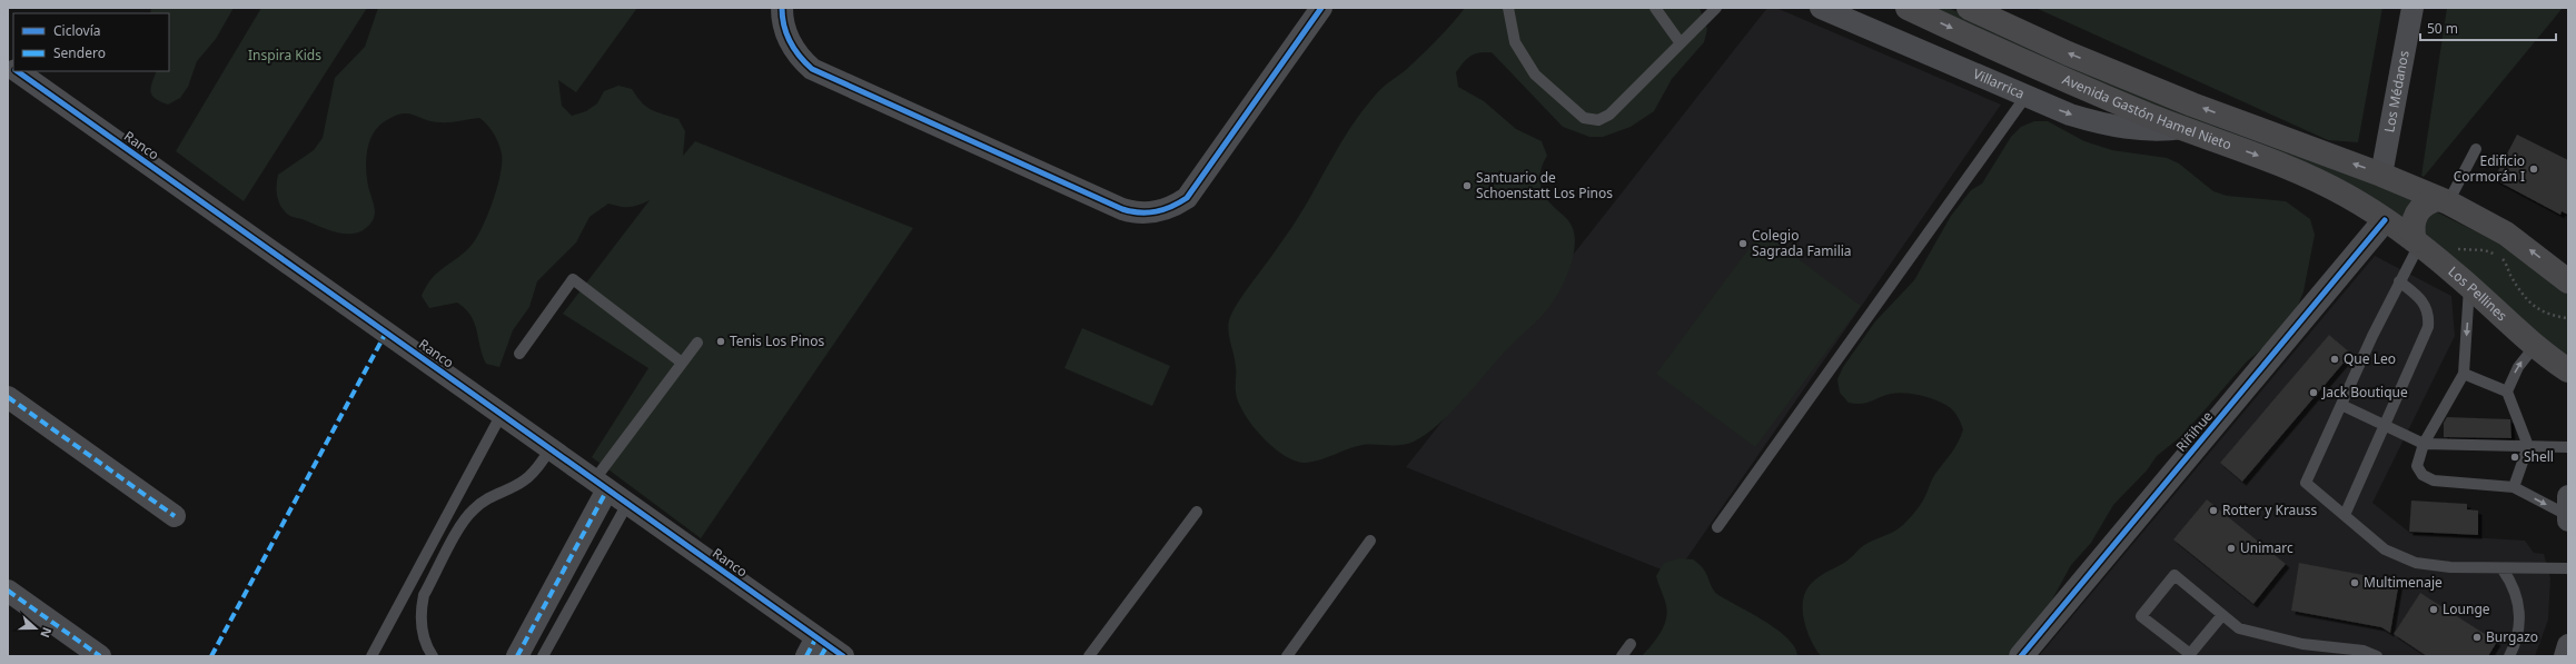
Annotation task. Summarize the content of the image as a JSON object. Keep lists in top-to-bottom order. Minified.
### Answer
{"streets":{"main road":["Avenida Gastón Hamel Nieto","Los Pellines"],"street":["Villarrica","Los Médanos","Ranco","Riñihue"]},"crossings":[["Villarrica","Avenida Gastón Hamel Nieto"],["Los Médanos","Avenida Gastón Hamel Nieto"],["Avenida Gastón Hamel Nieto","Los Pellines"],["Avenida Gastón Hamel Nieto","Riñihue"],["Los Pellines","Riñihue"]],"one_way":["Villarrica"],"parks":["Inspira Kids"],"places":["Edificio Cormorán I","Santuario de Schoenstatt Los Pinos","Colegio Sagrada Familia","Tenis Los Pinos","Que Leo","Jack Boutique","Shell","Rotter y Krauss","Unimarc","Multimenaje","Lounge","Burgazo"],"legend":["Ciclovía","Sendero"],"scale_bar":"50 m","north":"right"}
